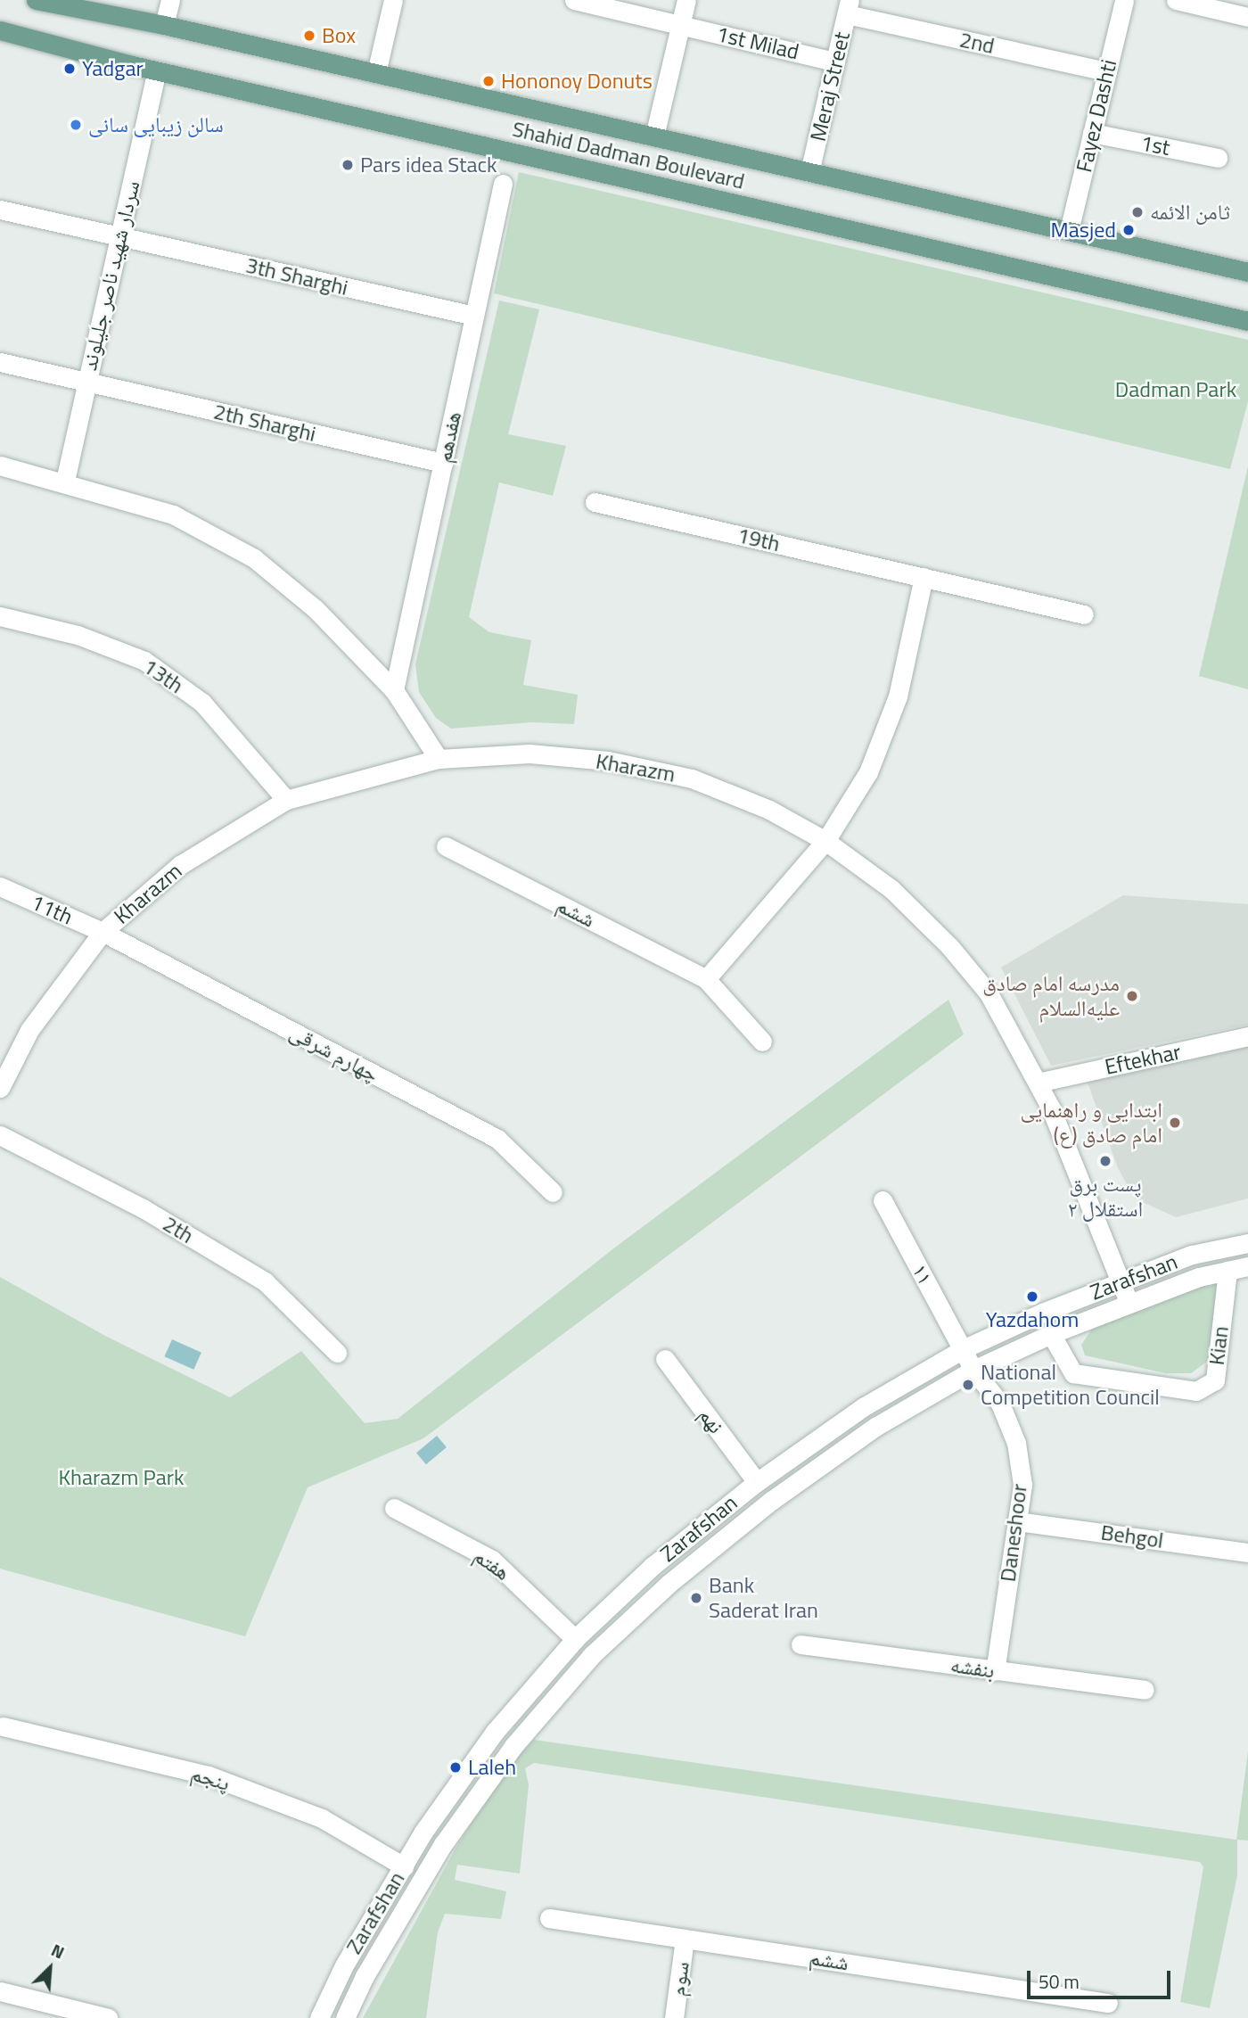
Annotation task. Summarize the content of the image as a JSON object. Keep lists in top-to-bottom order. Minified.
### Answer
{"streets":{"main road":["Shahid Dadman Boulevard"],"street":["1st Milad","2nd","Meraj Street","Fayez Dashti","1st","سردار شهید ناصر جلیلوند","3th Sharghi","2th Sharghi","هفدهم","19th","13th","Kharazm","11th","ششم","چهارم شرقی","Eftekhar","2th","۱۱","Zarafshan","Kian","نهم","Daneshoor","Behgol","هفتم","بنفشه","پنجم","سوم"]},"crossings":[["1st Milad","Meraj Street"],["2nd","Meraj Street"],["2nd","Fayez Dashti"],["Meraj Street","Shahid Dadman Boulevard"],["Fayez Dashti","1st"],["Fayez Dashti","Shahid Dadman Boulevard"],["Shahid Dadman Boulevard","سردار شهید ناصر جلیلوند"],["سردار شهید ناصر جلیلوند","3th Sharghi"],["سردار شهید ناصر جلیلوند","2th Sharghi"],["3th Sharghi","هفدهم"],["2th Sharghi","هفدهم"],["13th","Kharazm"],["Kharazm","11th"],["Kharazm","چهارم شرقی"],["Kharazm","Eftekhar"],["Kharazm","Zarafshan"],["11th","چهارم شرقی"],["ششم","سوم"],["۱۱","Zarafshan"],["۱۱","Daneshoor"],["Zarafshan","Kian"],["Zarafshan","نهم"],["Zarafshan","Daneshoor"],["Zarafshan","هفتم"],["Zarafshan","پنجم"],["Daneshoor","Behgol"],["Daneshoor","بنفشه"]],"parks":["Dadman Park","Kharazm Park"],"places":["Box","Yadgar","Hononoy Donuts","سالن زیبایی سانی","Pars idea Stack","ثامن الائمه","Masjed","مدرسه امام صادق علیه‌السلام","ابتدایی و راهنمایی امام صادق (ع)","پست برق استقلال ۲","Yazdahom","National Competition Council","Bank Saderat Iran","Laleh"],"scale_bar":"50 m","north":"top right"}
